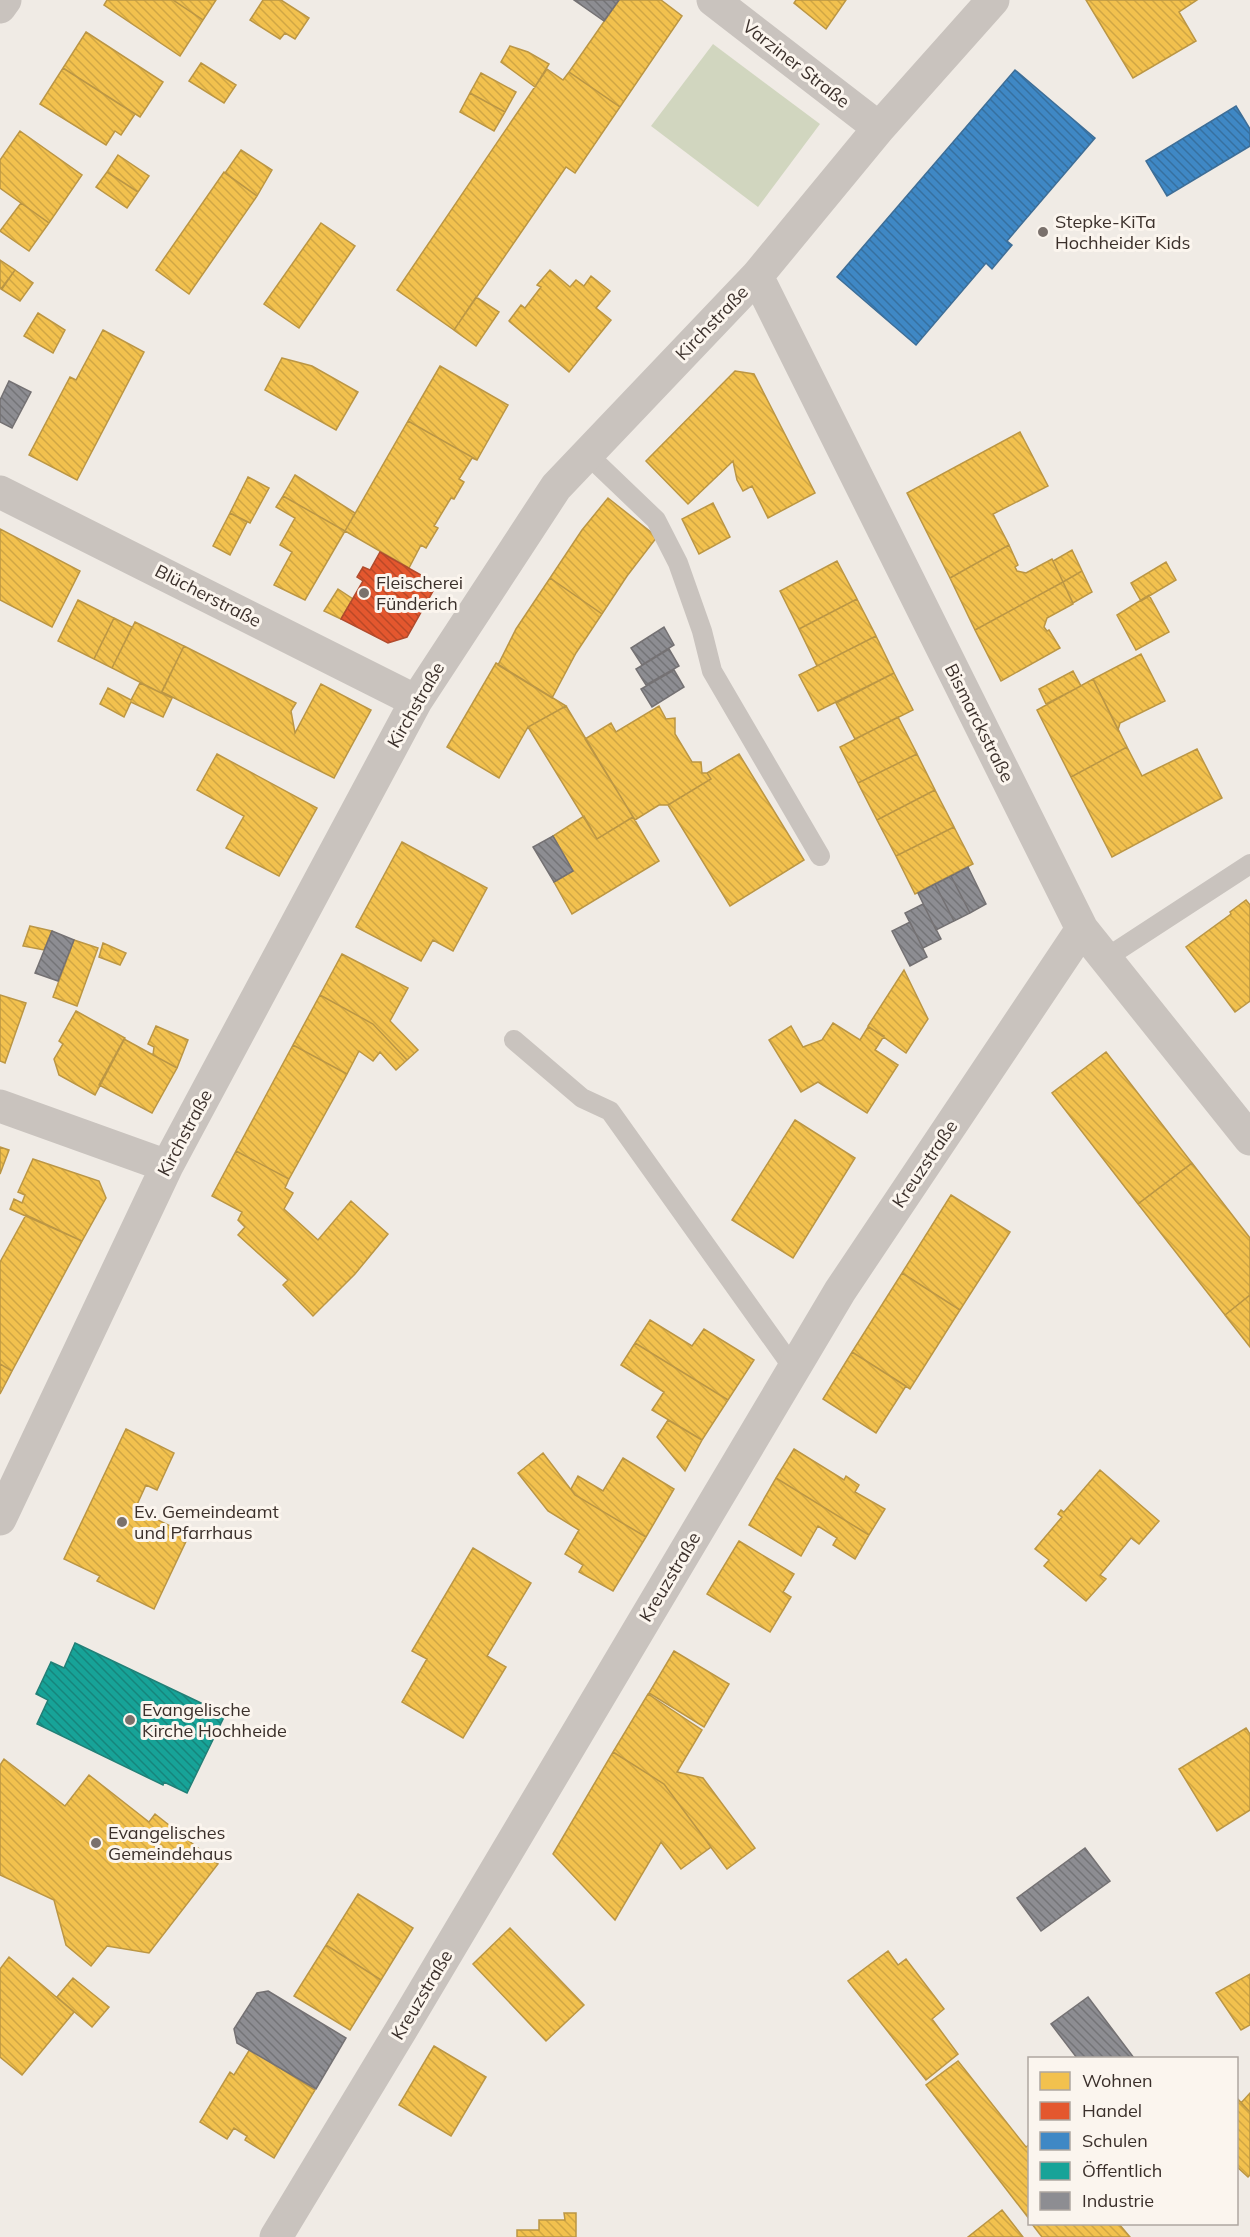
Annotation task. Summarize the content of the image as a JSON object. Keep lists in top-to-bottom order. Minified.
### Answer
{"streets":{"street":["Varziner Straße","Kirchstraße","Blücherstraße","Bismarckstraße","Kreuzstraße"]},"crossings":[["Varziner Straße","Kirchstraße"],["Kirchstraße","Blücherstraße"],["Kirchstraße","Bismarckstraße"],["Bismarckstraße","Kreuzstraße"]],"places":["Stepke-KiTa Hochheider Kids","Fleischerei Fünderich","Ev. Gemeindeamt und Pfarrhaus","Evangelische Kirche Hochheide","Evangelisches Gemeindehaus"],"legend":["Wohnen","Handel","Schulen","Öffentlich","Industrie"]}
